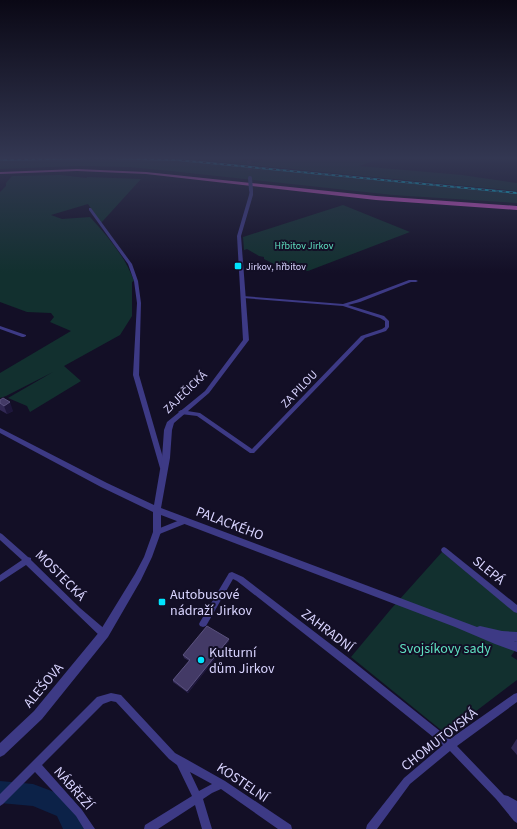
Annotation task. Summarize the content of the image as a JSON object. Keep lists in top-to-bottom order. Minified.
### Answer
{"streets":{"street":["ZA PILOU","ZAJEČICKÁ","PALACKÉHO","SLEPÁ","MOSTECKÁ","ZAHRADNÍ","ALEŠOVA","CHOMUTOVSKÁ","KOSTELNÍ","NÁBŘEŽÍ"]},"crossings":[["ZA PILOU","ZAJEČICKÁ"],["ZAJEČICKÁ","PALACKÉHO"],["ZAJEČICKÁ","MOSTECKÁ"],["ZAJEČICKÁ","ALEŠOVA"],["MOSTECKÁ","ALEŠOVA"],["ZAHRADNÍ","CHOMUTOVSKÁ"],["KOSTELNÍ","NÁBŘEŽÍ"]],"parks":["Hřbitov Jirkov","Svojsíkovy sady"],"places":{"transit":["Jirkov, hřbitov","Autobusové nádraží Jirkov"],"other":["Kulturní dům Jirkov"]}}
